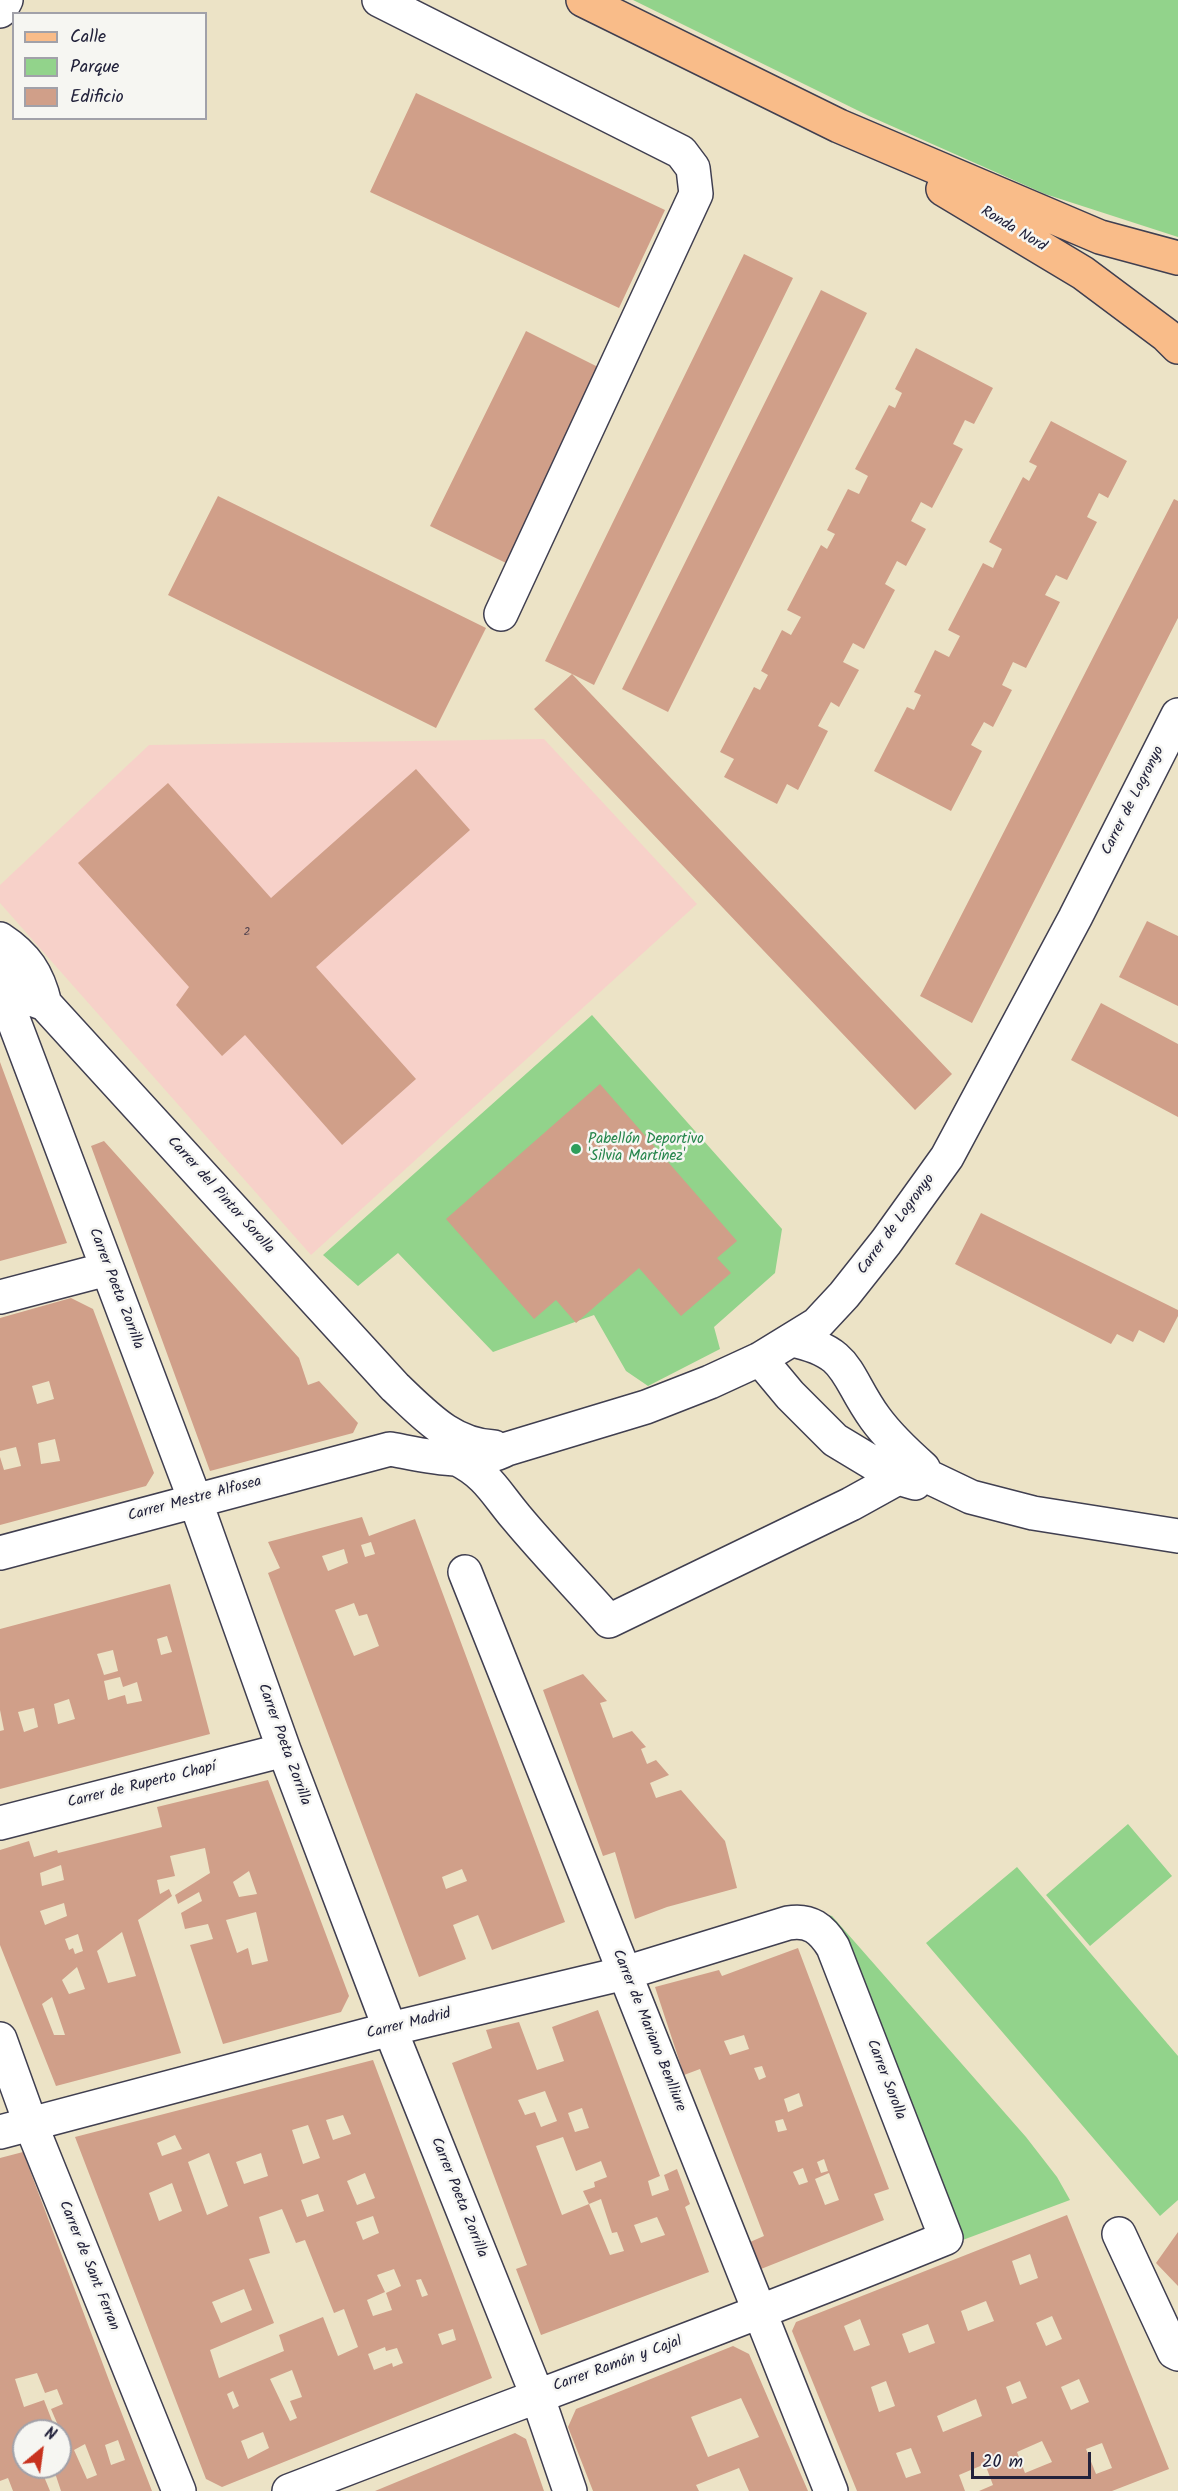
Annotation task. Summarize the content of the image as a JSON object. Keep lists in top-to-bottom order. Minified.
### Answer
{"streets":{"main road":["Ronda Nord"],"street":["Carrer de Logronyo","Carrer del Pintor Sorolla","Carrer Poeta Zorrilla","Carrer Mestre Alfosea","Carrer de Ruperto Chapí","Carrer Madrid","Carrer de Mariano Benlliure","Carrer Sorolla","Carrer de Sant Ferran","Carrer Ramón y Cajal"]},"crossings":[["Carrer de Logronyo","Carrer del Pintor Sorolla"],["Carrer de Logronyo","Carrer Mestre Alfosea"],["Carrer Poeta Zorrilla","Carrer Mestre Alfosea"],["Carrer Poeta Zorrilla","Carrer de Ruperto Chapí"],["Carrer Poeta Zorrilla","Carrer Madrid"],["Carrer Poeta Zorrilla","Carrer Ramón y Cajal"],["Carrer Madrid","Carrer de Mariano Benlliure"],["Carrer Madrid","Carrer Sorolla"],["Carrer Madrid","Carrer de Sant Ferran"],["Carrer de Mariano Benlliure","Carrer Ramón y Cajal"],["Carrer Sorolla","Carrer Ramón y Cajal"]],"places":["Pabellón Deportivo 'Silvia Martínez'"],"house_numbers":["2"],"legend":["Calle","Parque","Edificio"],"scale_bar":"20 m","north":"top right"}
